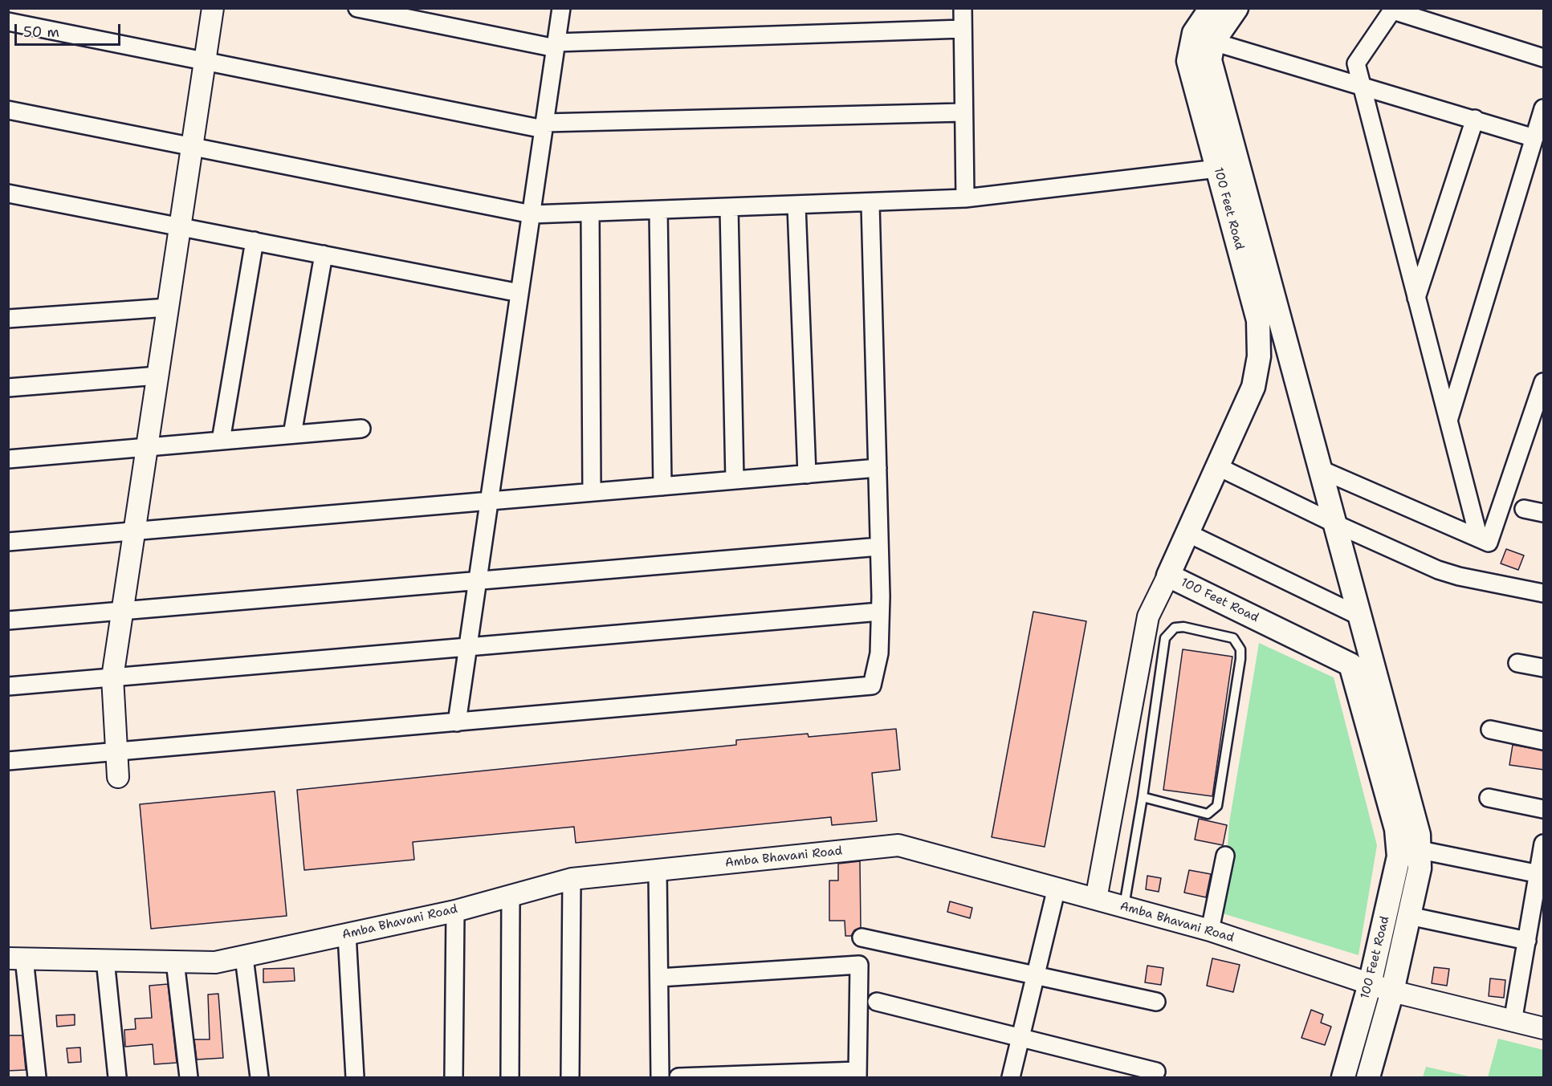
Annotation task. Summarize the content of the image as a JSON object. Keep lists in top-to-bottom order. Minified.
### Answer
{"streets":{"main road":["100 Feet Road"],"street":["Amba Bhavani Road"]},"crossings":[["100 Feet Road","Amba Bhavani Road"]],"scale_bar":"50 m"}
